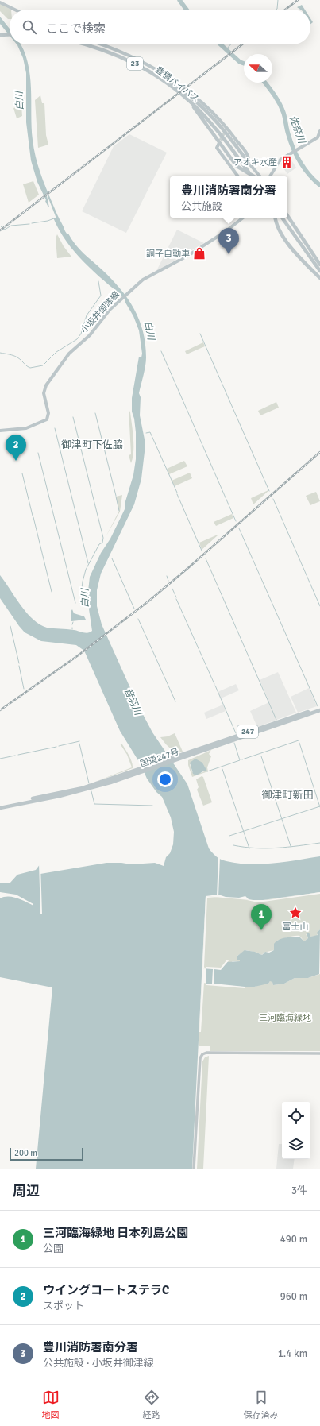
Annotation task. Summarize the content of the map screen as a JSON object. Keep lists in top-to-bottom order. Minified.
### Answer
{"streets":{"highway":["23","豊橋バイパス","247","国道247号"],"main road":["小坂井御津線"]},"districts":["御津町下佐脇","御津町新田"],"water":["白川","佐奈川","音羽川"],"parks":["三河臨海緑地"],"places":{"building":["アオキ水産"],"shop":["調子自動車"],"place":["富士山"]},"scale_bar":"200 m","north":"left","page":{"search":"ここで検索","popup":["豊川消防署南分署","公共施設"],"pins":["3","2","1"],"scale":"200 m","heading":["周辺","3件"],"list":[{"mark":"1","name":"三河臨海緑地 日本列島公園","note":"公園","value":"490 m"},{"mark":"2","name":"ウイングコートステラC","note":"スポット","value":"960 m"},{"mark":"3","name":"豊川消防署南分署","note":"公共施設 · 小坂井御津線","value":"1.4 km"}],"nav":["地図","経路","保存済み"]}}
